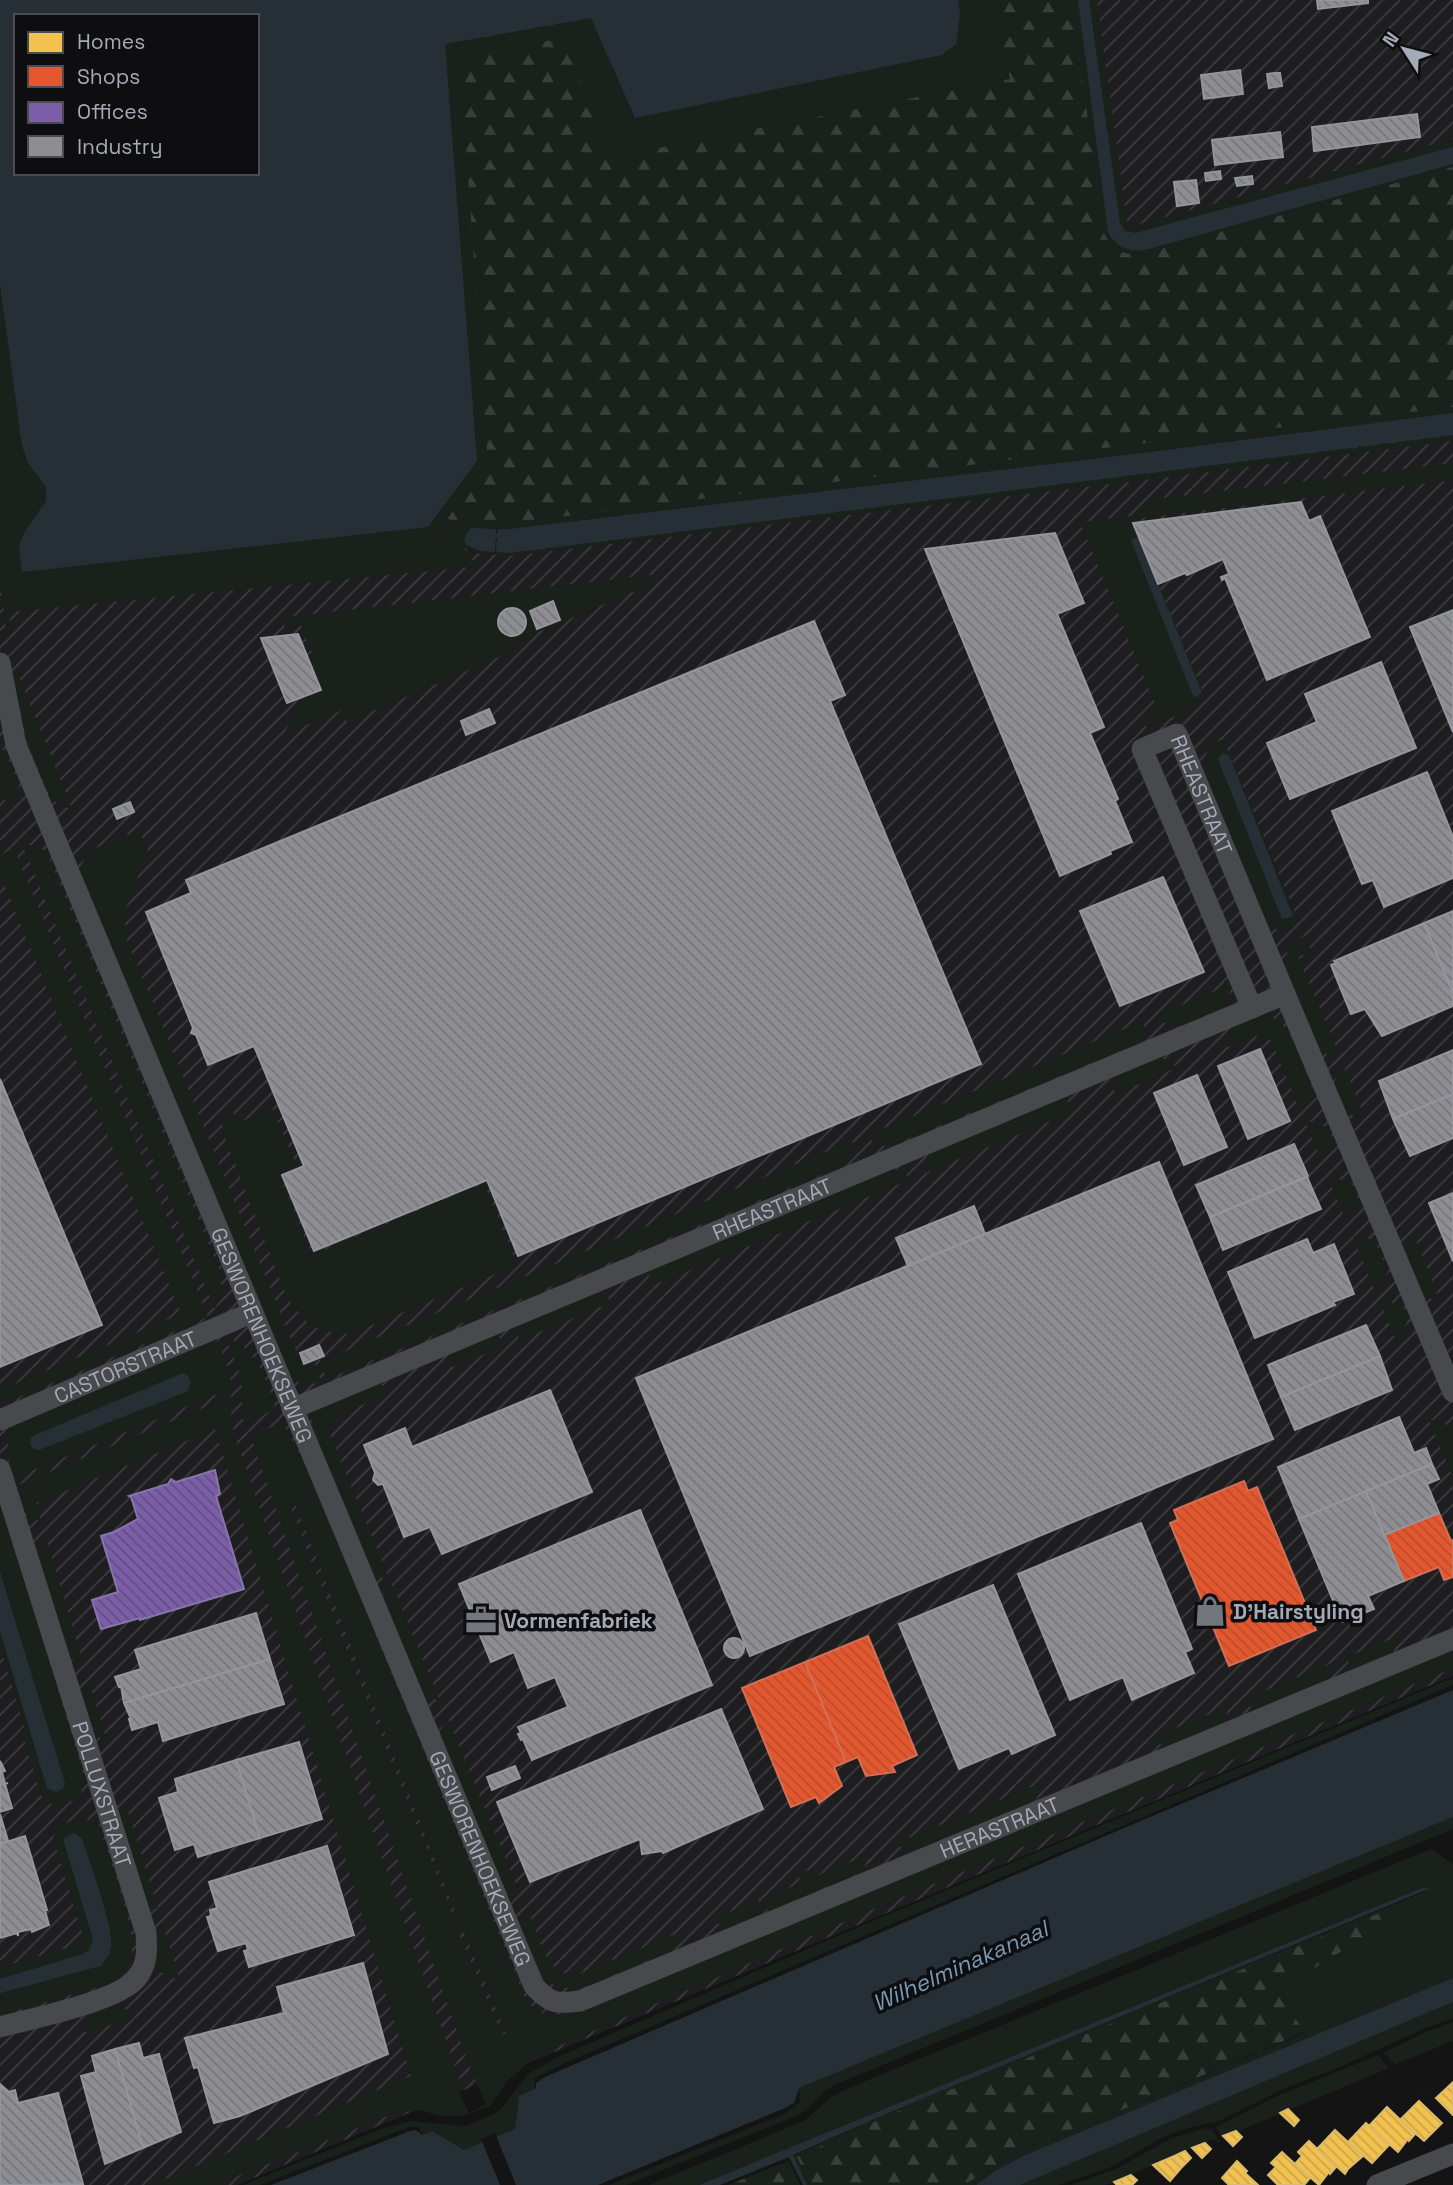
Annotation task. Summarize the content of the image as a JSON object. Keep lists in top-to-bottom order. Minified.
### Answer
{"streets":{"street":["RHEASTRAAT","GESWORENHOEKSEWEG","CASTORSTRAAT","POLLUXSTRAAT","HERASTRAAT"]},"crossings":[["RHEASTRAAT","GESWORENHOEKSEWEG"],["GESWORENHOEKSEWEG","CASTORSTRAAT"],["GESWORENHOEKSEWEG","HERASTRAAT"]],"water":["Wilhelminakanaal"],"places":{"shop":["D'Hairstyling"],"office":["Vormenfabriek"]},"legend":["Homes","Shops","Offices","Industry"],"north":"top left"}
